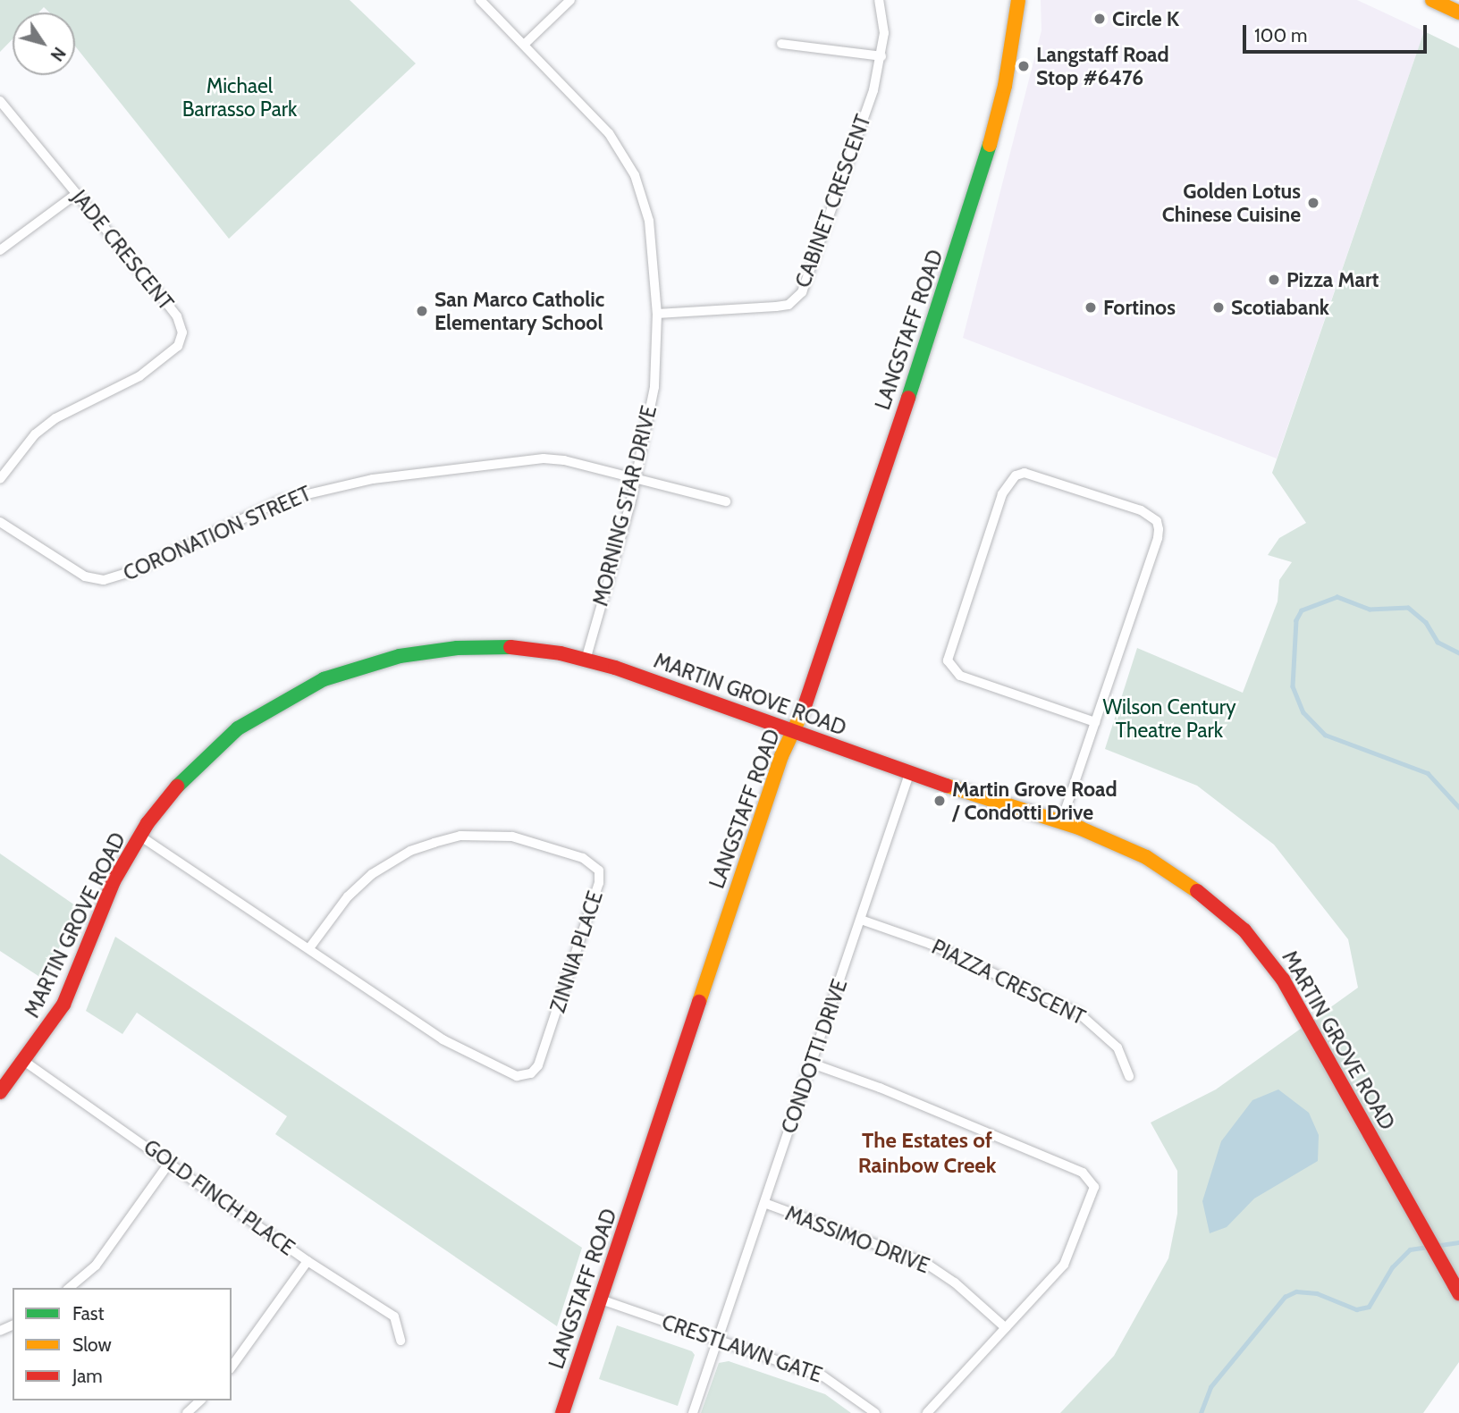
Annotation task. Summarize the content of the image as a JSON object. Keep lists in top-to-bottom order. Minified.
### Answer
{"streets":{"street":["CABINET CRESCENT","JADE CRESCENT","LANGSTAFF ROAD","MORNING STAR DRIVE","CORONATION STREET","MARTIN GROVE ROAD","ZINNIA PLACE","PIAZZA CRESCENT","CONDOTTI DRIVE","GOLD FINCH PLACE","MASSIMO DRIVE","CRESTLAWN GATE"]},"crossings":[["CABINET CRESCENT","MORNING STAR DRIVE"],["LANGSTAFF ROAD","MARTIN GROVE ROAD"],["LANGSTAFF ROAD","CRESTLAWN GATE"],["MORNING STAR DRIVE","CORONATION STREET"],["MORNING STAR DRIVE","MARTIN GROVE ROAD"],["MARTIN GROVE ROAD","ZINNIA PLACE"],["MARTIN GROVE ROAD","CONDOTTI DRIVE"],["MARTIN GROVE ROAD","GOLD FINCH PLACE"],["PIAZZA CRESCENT","CONDOTTI DRIVE"],["CONDOTTI DRIVE","MASSIMO DRIVE"],["CONDOTTI DRIVE","CRESTLAWN GATE"]],"districts":["The Estates of Rainbow Creek"],"parks":["Michael Barrasso Park","Wilson Century Theatre Park"],"places":["Circle K","Langstaff Road Stop #6476","Golden Lotus Chinese Cuisine","Pizza Mart","Fortinos","Scotiabank","San Marco Catholic Elementary School","Martin Grove Road / Condotti Drive"],"legend":["Fast","Slow","Jam"],"scale_bar":"100 m","north":"bottom right"}
